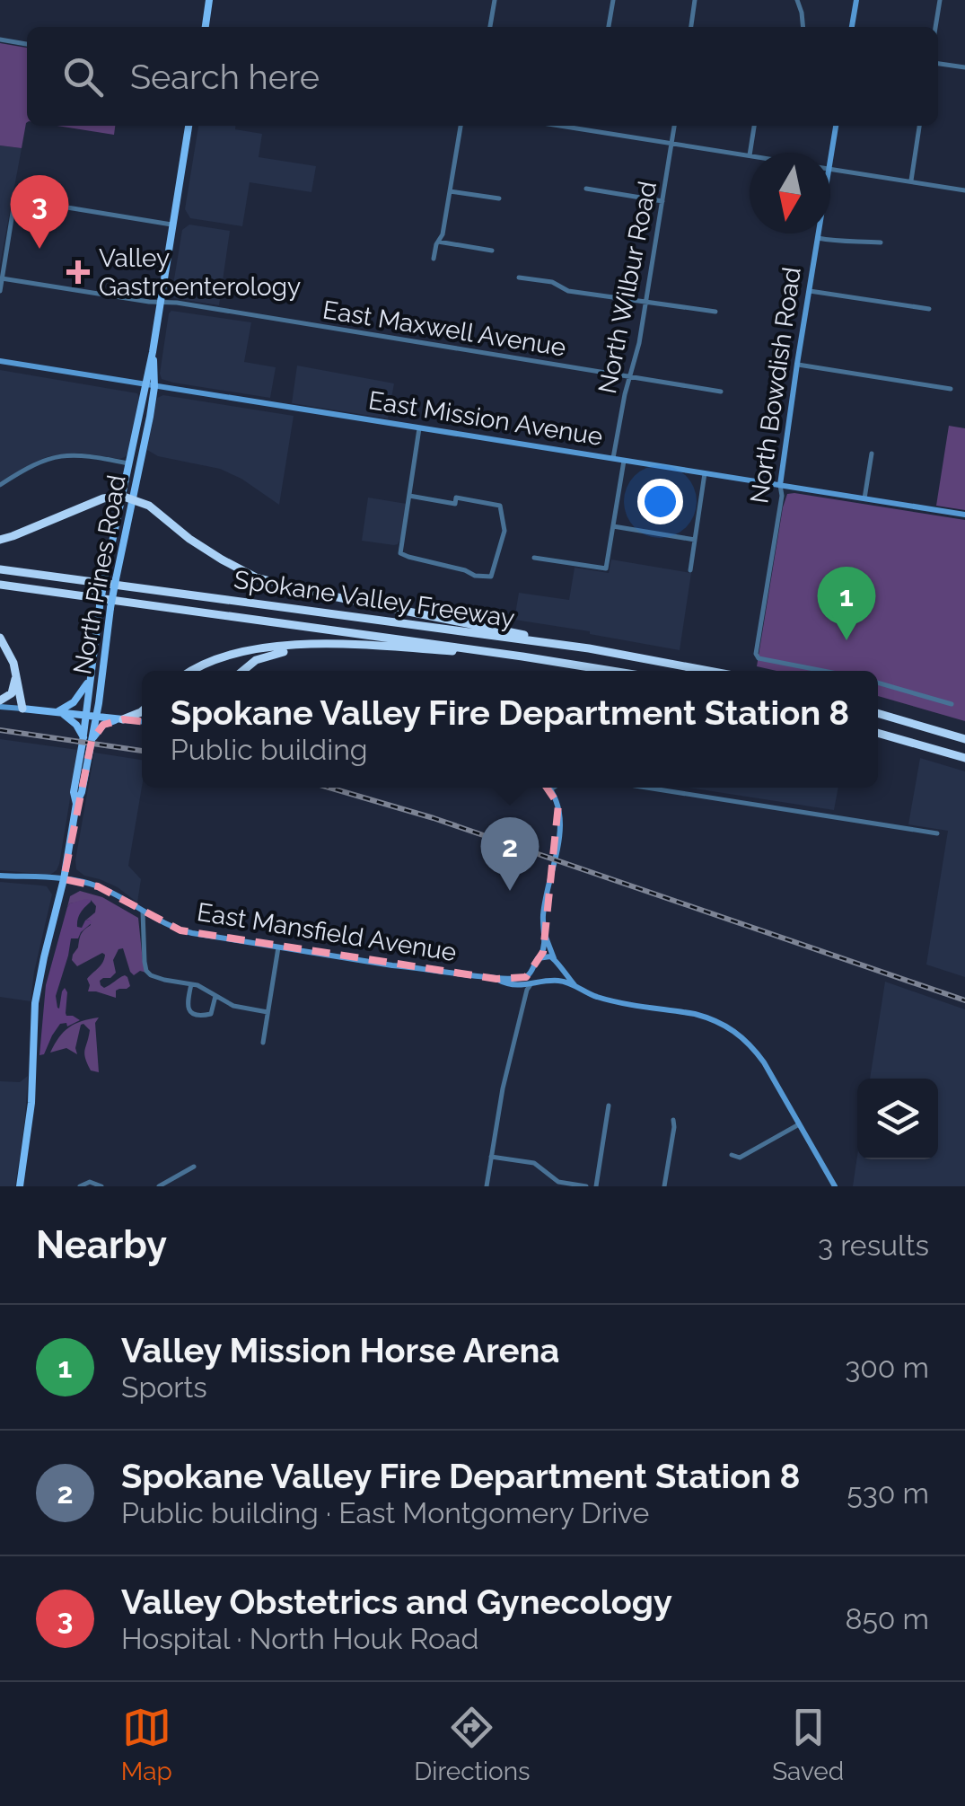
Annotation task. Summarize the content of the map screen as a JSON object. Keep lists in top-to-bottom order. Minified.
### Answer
{"streets":{"highway":["Spokane Valley Freeway"],"main road":["North Pines Road"],"street":["North Wilbur Road","East Maxwell Avenue","North Bowdish Road","East Mission Avenue","East Mansfield Avenue"]},"crossings":[["North Wilbur Road","East Maxwell Avenue"],["North Wilbur Road","East Mission Avenue"],["East Maxwell Avenue","North Pines Road"],["North Bowdish Road","East Mission Avenue"],["East Mission Avenue","North Pines Road"],["North Pines Road","East Mansfield Avenue"]],"places":{"health":["Valley Gastroenterology"]},"north":"bottom","page":{"search":"Search here","pins":["3","1","2"],"popup":["Spokane Valley Fire Department Station 8","Public building"],"heading":["Nearby","3 results"],"list":[{"mark":"1","name":"Valley Mission Horse Arena","note":"Sports","value":"300 m"},{"mark":"2","name":"Spokane Valley Fire Department Station 8","note":"Public building · East Montgomery Drive","value":"530 m"},{"mark":"3","name":"Valley Obstetrics and Gynecology","note":"Hospital · North Houk Road","value":"850 m"}],"nav":["Map","Directions","Saved"]}}
